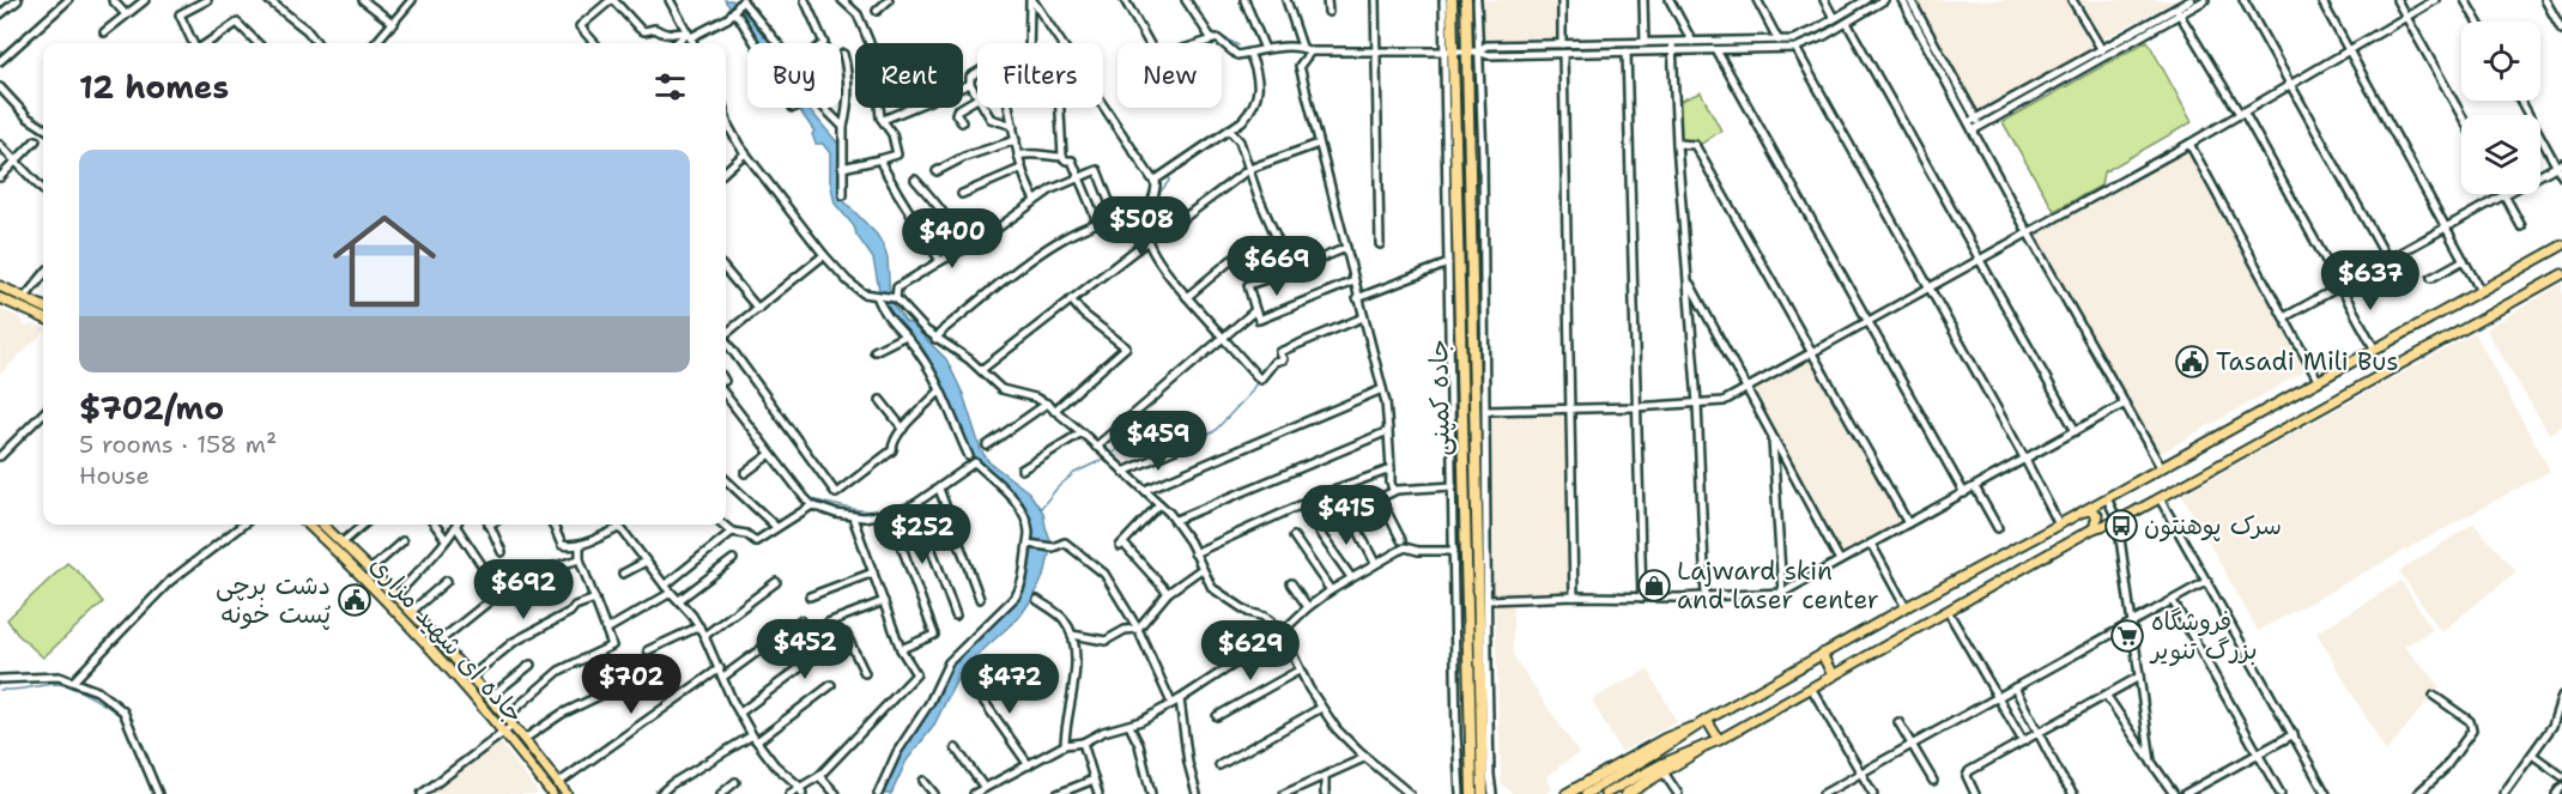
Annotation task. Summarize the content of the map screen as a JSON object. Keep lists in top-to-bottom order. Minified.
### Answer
{"streets":{"highway":["جاده کمپنی"],"main road":["جاده ای شهید مزاری"]},"places":{"public building":["Tasadi Mili Bus","دشت برچی پُست خونه"],"bus stop":["سرک پوهنتون"],"shop":["Lajward skin and laser center"],"supermarket":["فروشگاه بزرگ تنویر"]},"page":{"chip":["Buy","Rent","Filters","New"],"heading":"12 homes","list":[{"name":"$702/mo","note":"5 rooms · 158 m² · House"}],"price":["$508","$400","$669","$637","$459","$415","$252","$692","$452","$629","$702","$472"]}}
